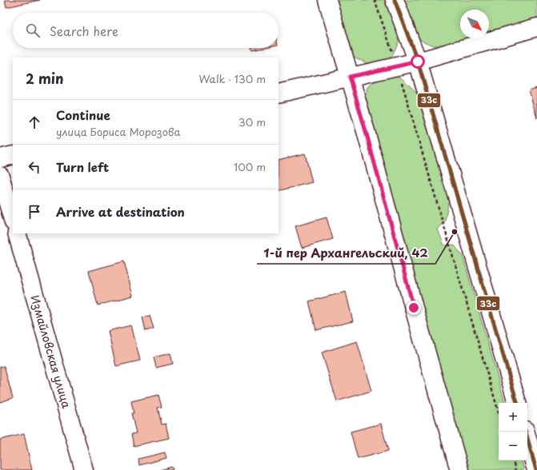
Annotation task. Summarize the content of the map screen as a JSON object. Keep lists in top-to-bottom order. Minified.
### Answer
{"streets":{"street":["Измайловская улица"]},"places":["1-й пер Архангельский, 42"],"lines":["transit line 33с"],"north":"bottom right","page":{"search":"Search here","heading":["2 min","Walk · 130 m"],"list":[["Continue","улица Бориса Морозова","30 m"],["Turn left","100 m"],"Arrive at destination"],"map_buttons":["+","−"]}}
